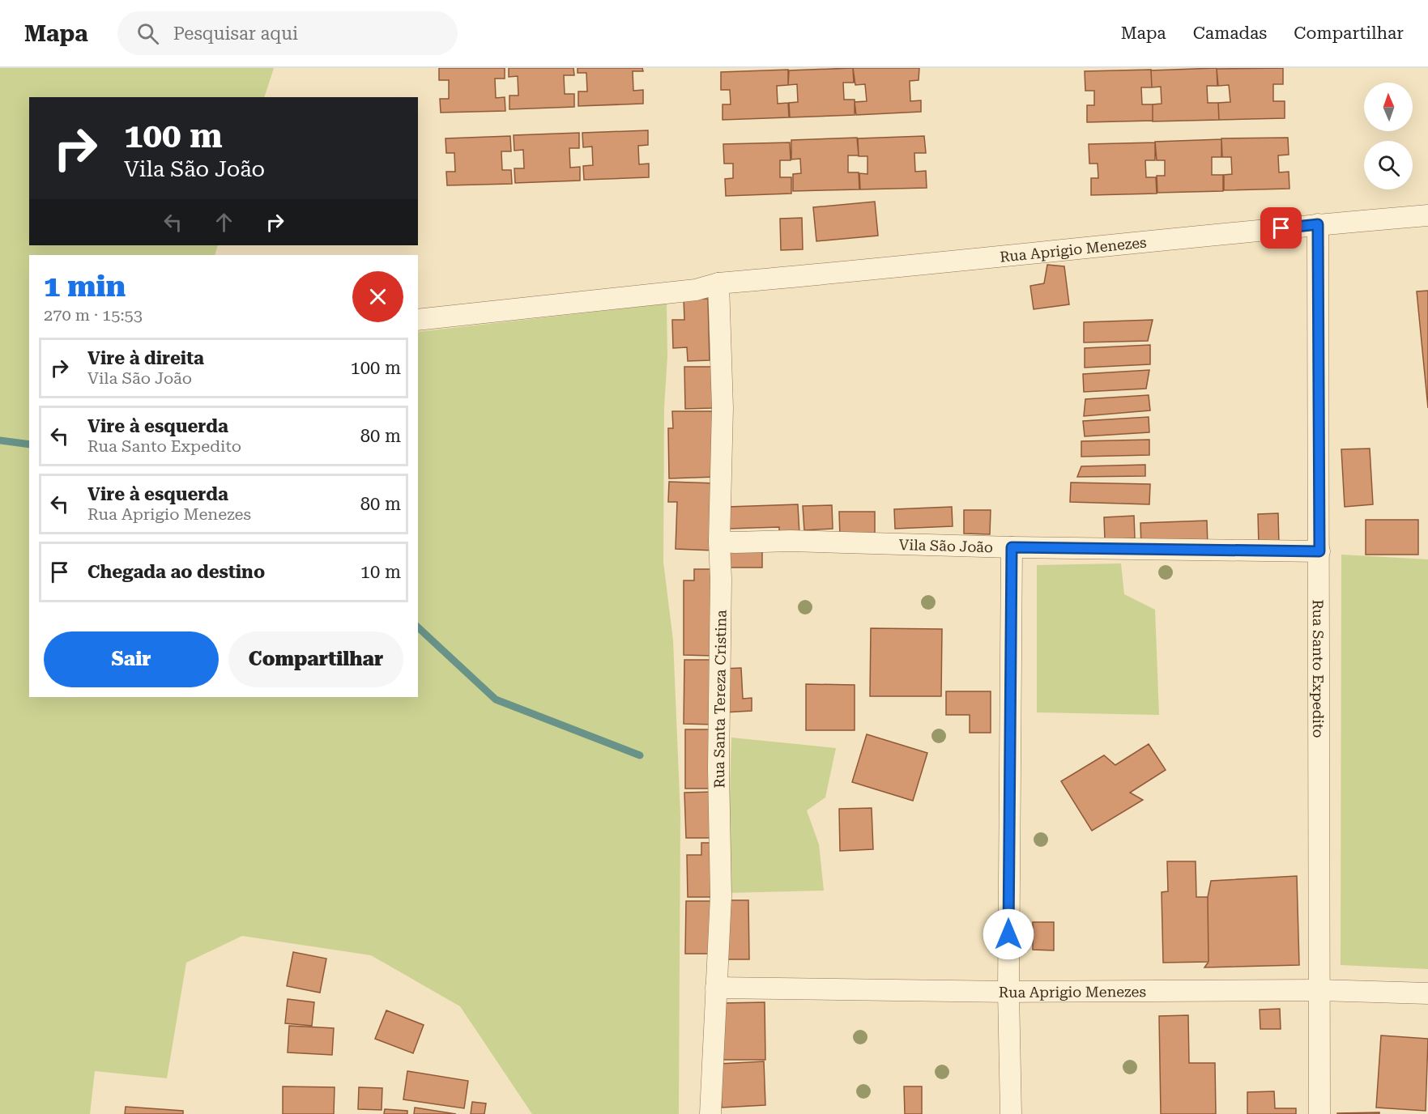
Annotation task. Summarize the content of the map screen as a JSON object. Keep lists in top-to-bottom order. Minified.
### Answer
{"streets":{"street":["Rua Aprigio Menezes","Vila São João","Rua Santo Expedito","Rua Santa Tereza Cristina"]},"crossings":[["Rua Aprigio Menezes","Rua Santo Expedito"],["Rua Aprigio Menezes","Rua Santa Tereza Cristina"],["Vila São João","Rua Santo Expedito"],["Vila São João","Rua Santa Tereza Cristina"]],"north":"top","page":{"header":"Mapa","search":"Pesquisar aqui","nav":["Mapa","Camadas","Compartilhar"],"turn":["100 m","Vila São João"],"heading":["1 min","270 m · 15:53"],"list":[{"name":"Vire à direita","note":"Vila São João","value":"100 m"},{"name":"Vire à esquerda","note":"Rua Santo Expedito","value":"80 m"},{"name":"Vire à esquerda","note":"Rua Aprigio Menezes","value":"80 m"},{"name":"Chegada ao destino","value":"10 m"}],"buttons":["Sair","Compartilhar"]}}
